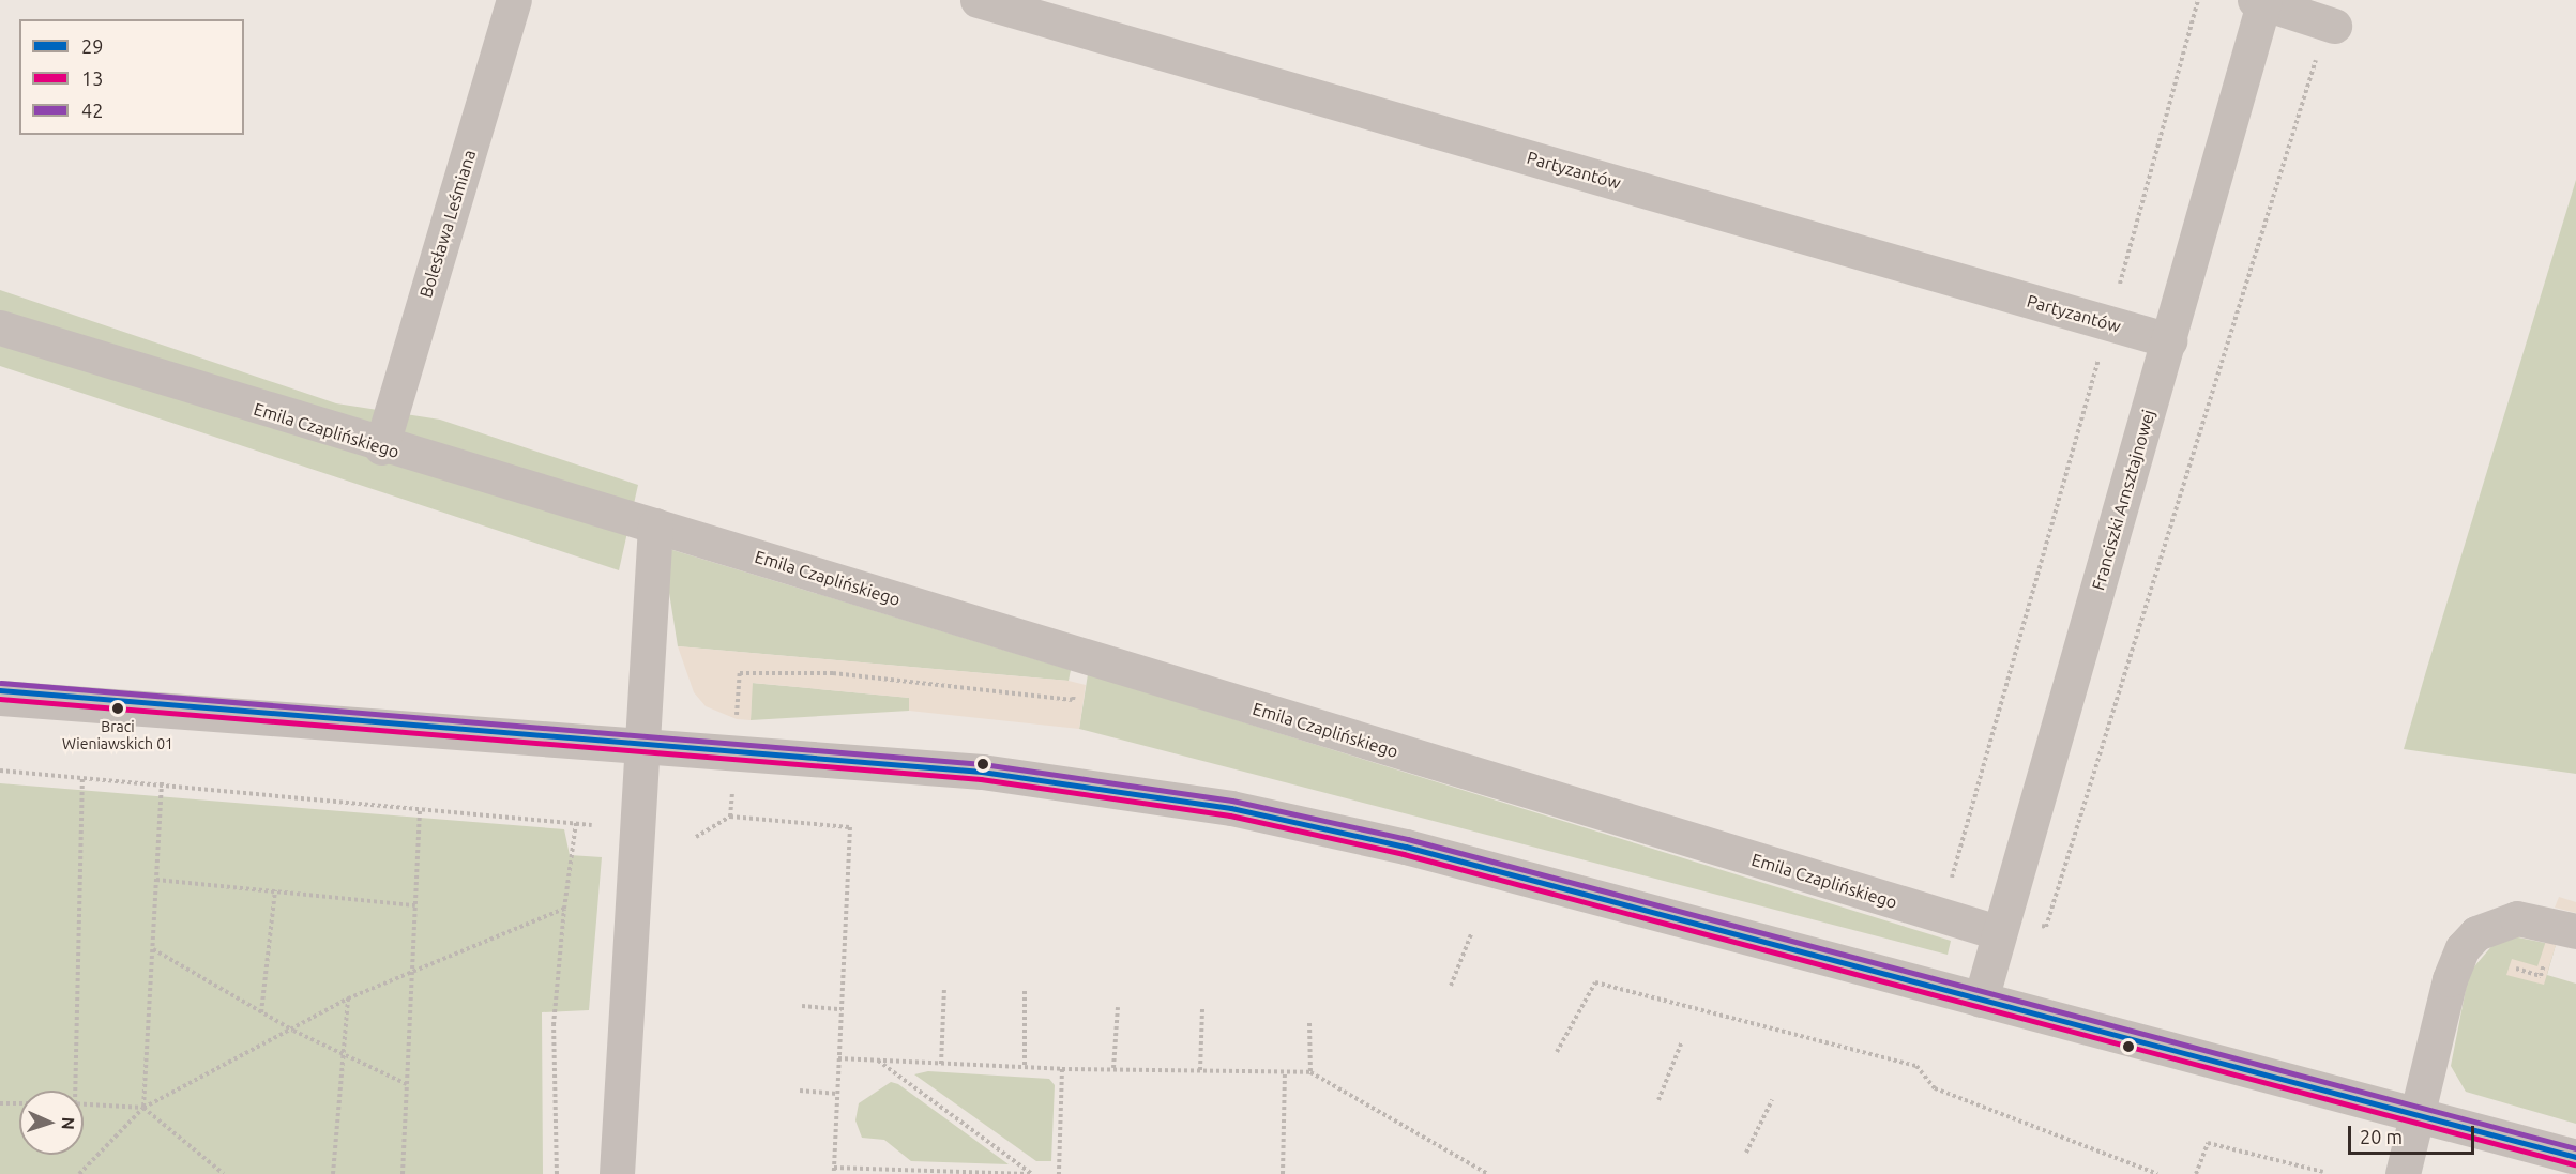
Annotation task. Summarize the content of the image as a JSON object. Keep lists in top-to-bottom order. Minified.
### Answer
{"streets":{"street":["Partyzantów","Bolesława Leśmiana","Emila Czaplińskiego","Franciszki Arnsztajnowej"]},"crossings":[["Partyzantów","Franciszki Arnsztajnowej"],["Bolesława Leśmiana","Emila Czaplińskiego"],["Emila Czaplińskiego","Franciszki Arnsztajnowej"]],"places":["Braci Wieniawskich 01"],"lines":["transit line 42","transit line 29","transit line 13"],"legend":["29","13","42"],"scale_bar":"20 m","north":"right"}
